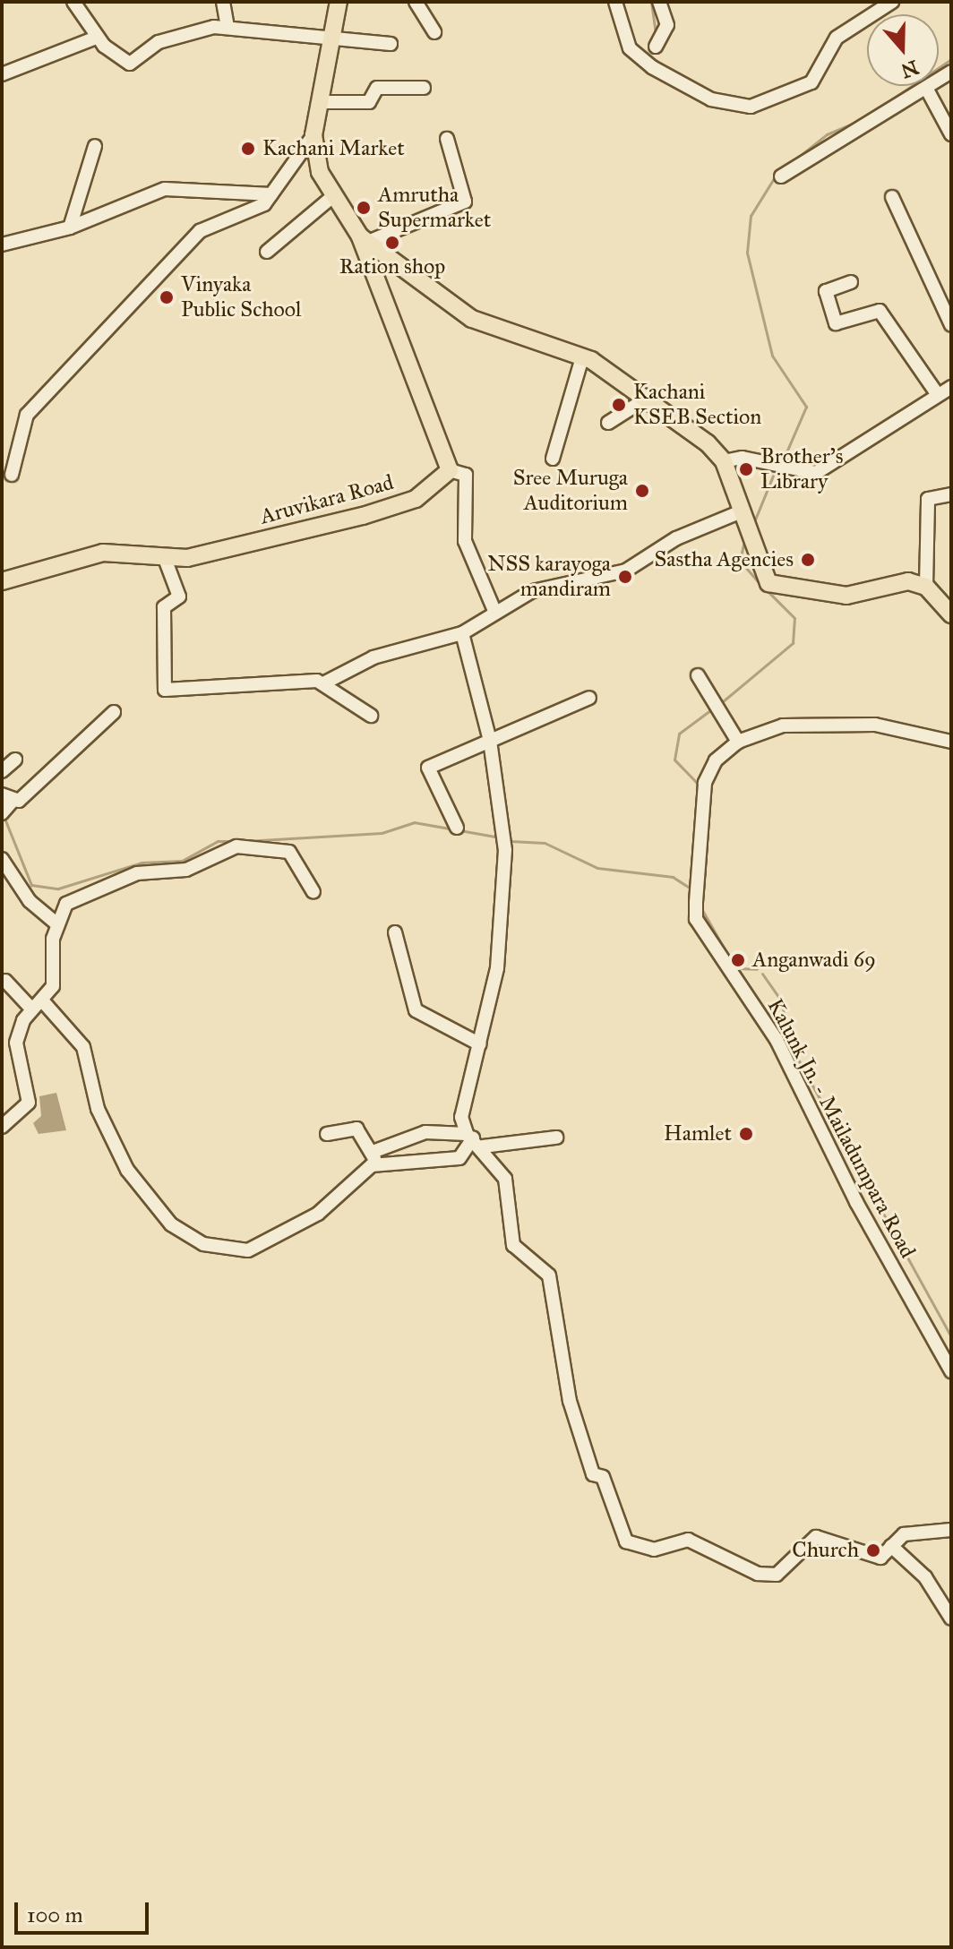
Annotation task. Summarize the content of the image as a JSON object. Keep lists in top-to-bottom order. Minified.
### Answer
{"streets":{"main road":["Aruvikara Road"],"street":["Kalunk Jn. - Mailadumpara Road"]},"places":["Kachani Market","Amrutha Supermarket","Ration shop","Vinyaka Public School","Kachani KSEB Section","Brother's Library","Sree Muruga Auditorium","Sastha Agencies","NSS karayoga mandiram","Anganwadi 69","Hamlet","Church"],"scale_bar":"100 m","north":"bottom"}
